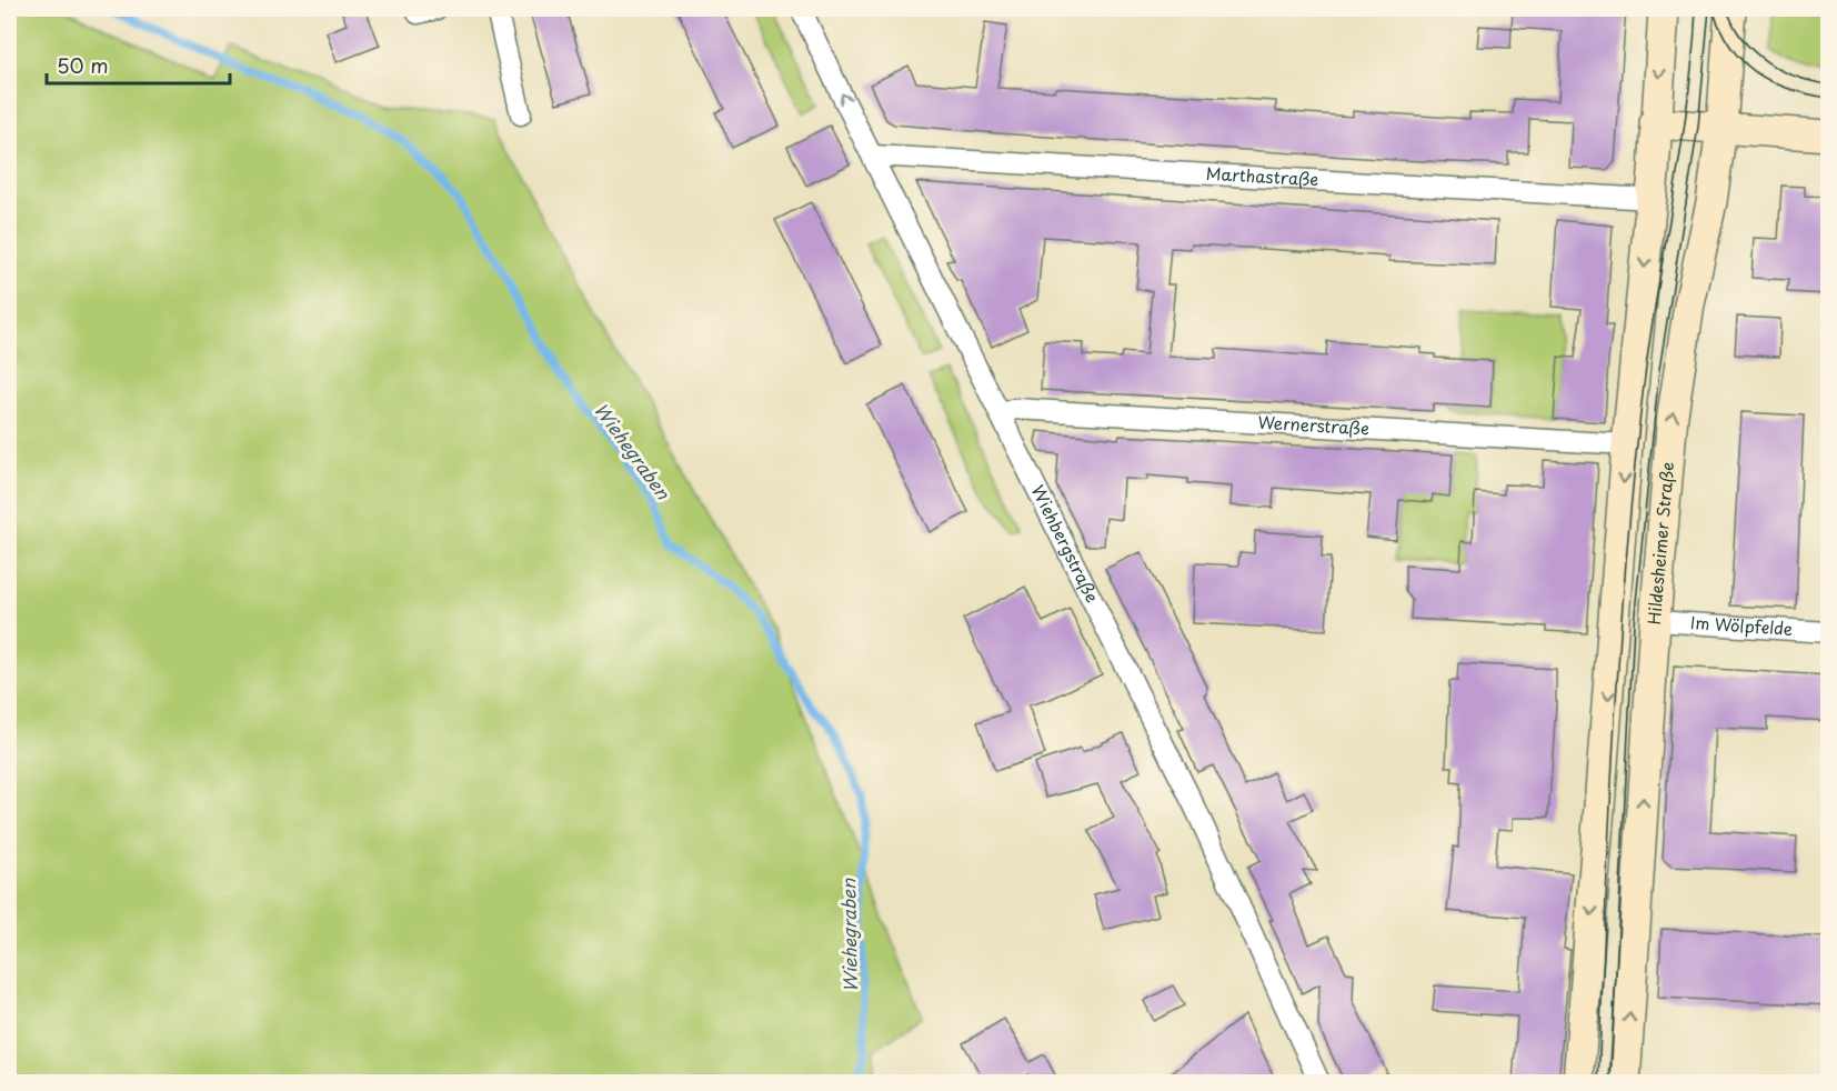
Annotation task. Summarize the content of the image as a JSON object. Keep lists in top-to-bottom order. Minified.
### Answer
{"streets":{"main road":["Hildesheimer Straße"],"street":["Marthastraße","Wernerstraße","Wiehbergstraße","Im Wölpfelde"]},"crossings":[["Marthastraße","Wiehbergstraße"],["Wernerstraße","Wiehbergstraße"],["Hildesheimer Straße","Im Wölpfelde"]],"water":["Wiehegraben"],"scale_bar":"50 m"}
